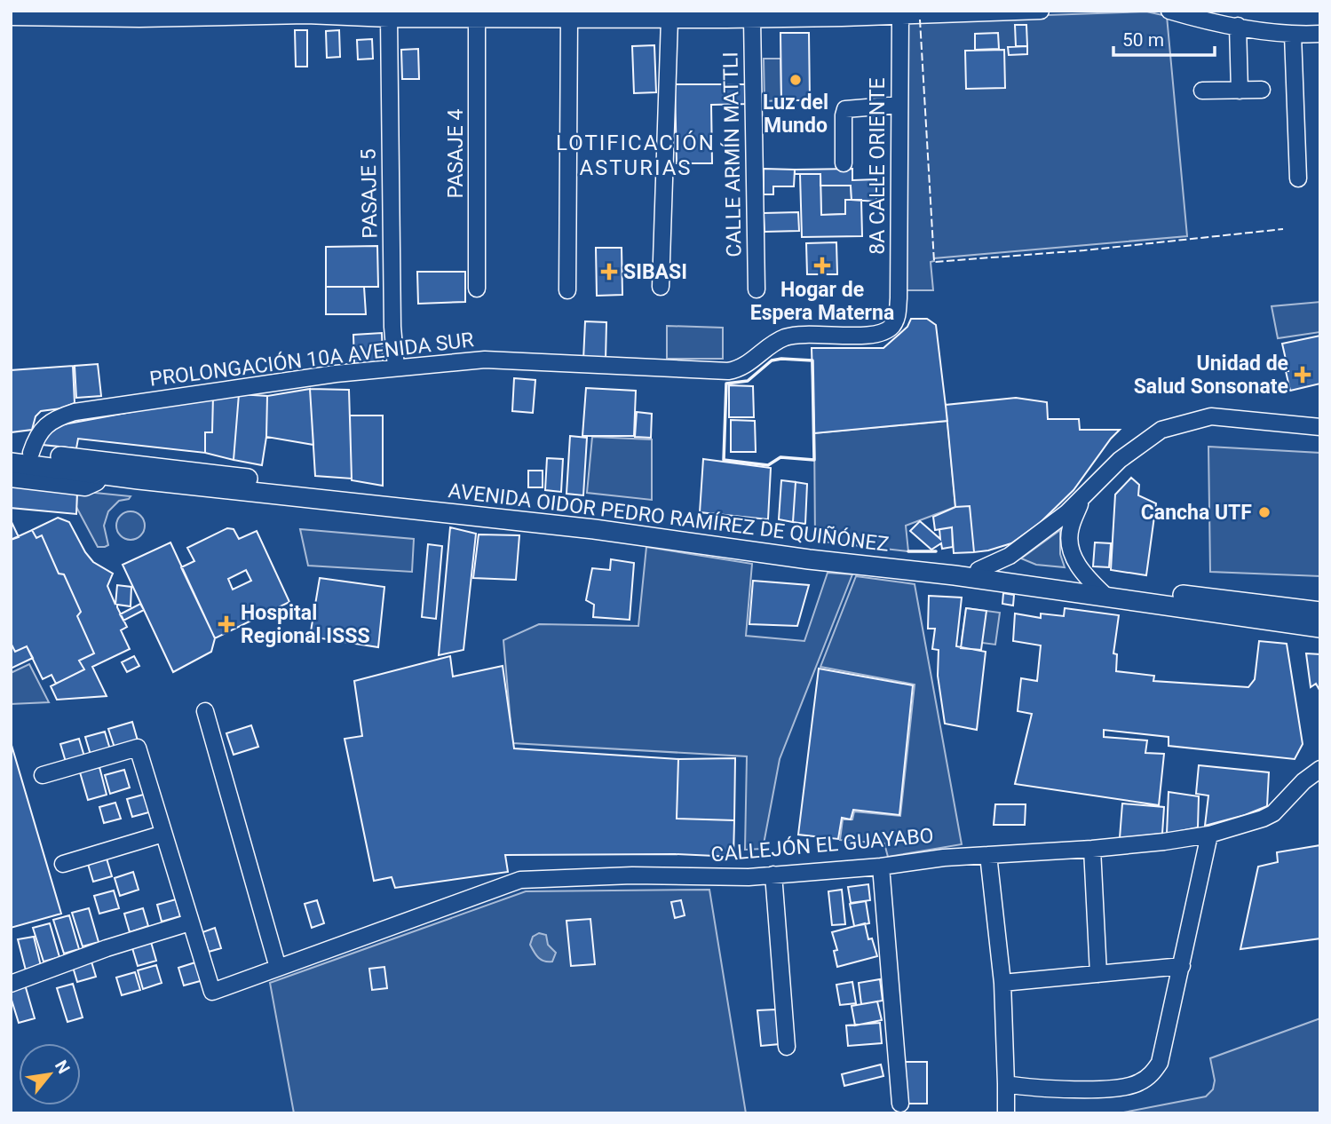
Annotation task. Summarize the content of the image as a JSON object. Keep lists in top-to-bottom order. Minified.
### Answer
{"streets":{"main road":["AVENIDA OIDOR PEDRO RAMÍREZ DE QUIÑÓNEZ"],"street":["PASAJE 4","CALLE ARMÍN MATTLI","8A CALLE ORIENTE","PASAJE 5","PROLONGACIÓN 10A AVENIDA SUR","CALLEJÓN EL GUAYABO"]},"crossings":[["8A CALLE ORIENTE","PROLONGACIÓN 10A AVENIDA SUR"],["PASAJE 5","PROLONGACIÓN 10A AVENIDA SUR"],["PROLONGACIÓN 10A AVENIDA SUR","AVENIDA OIDOR PEDRO RAMÍREZ DE QUIÑÓNEZ"]],"districts":["LOTIFICACIÓN ASTURIAS"],"places":{"other":["Luz del Mundo","Cancha UTF"],"health":["Hogar de Espera Materna","SIBASI","Unidad de Salud Sonsonate","Hospital Regional ISSS"]},"scale_bar":"50 m","north":"top right"}
